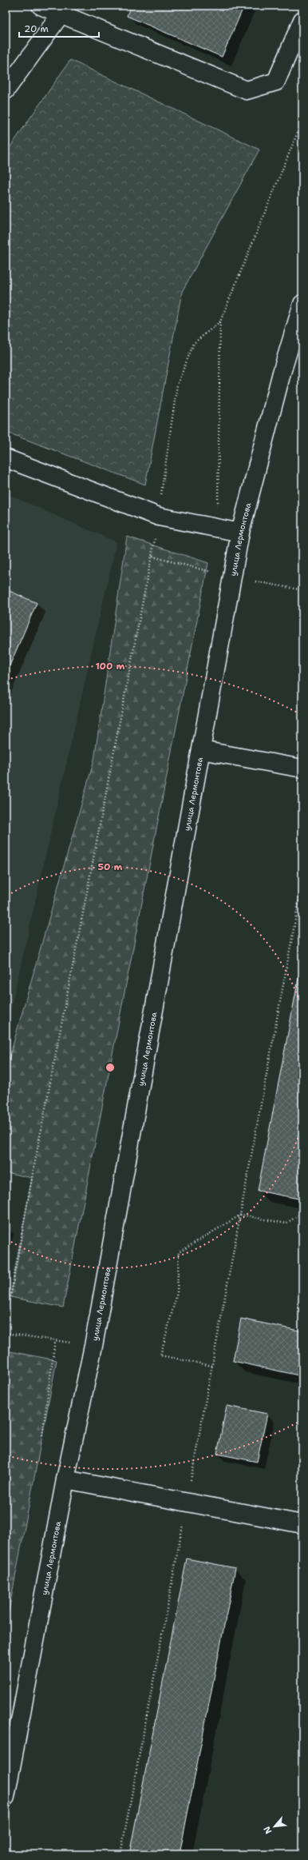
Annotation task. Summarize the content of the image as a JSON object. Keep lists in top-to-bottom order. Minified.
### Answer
{"streets":{"main road":["улица Лермонтова"]},"scale_bar":"20 m","north":"bottom left","rings":["100 m","50 m"]}
